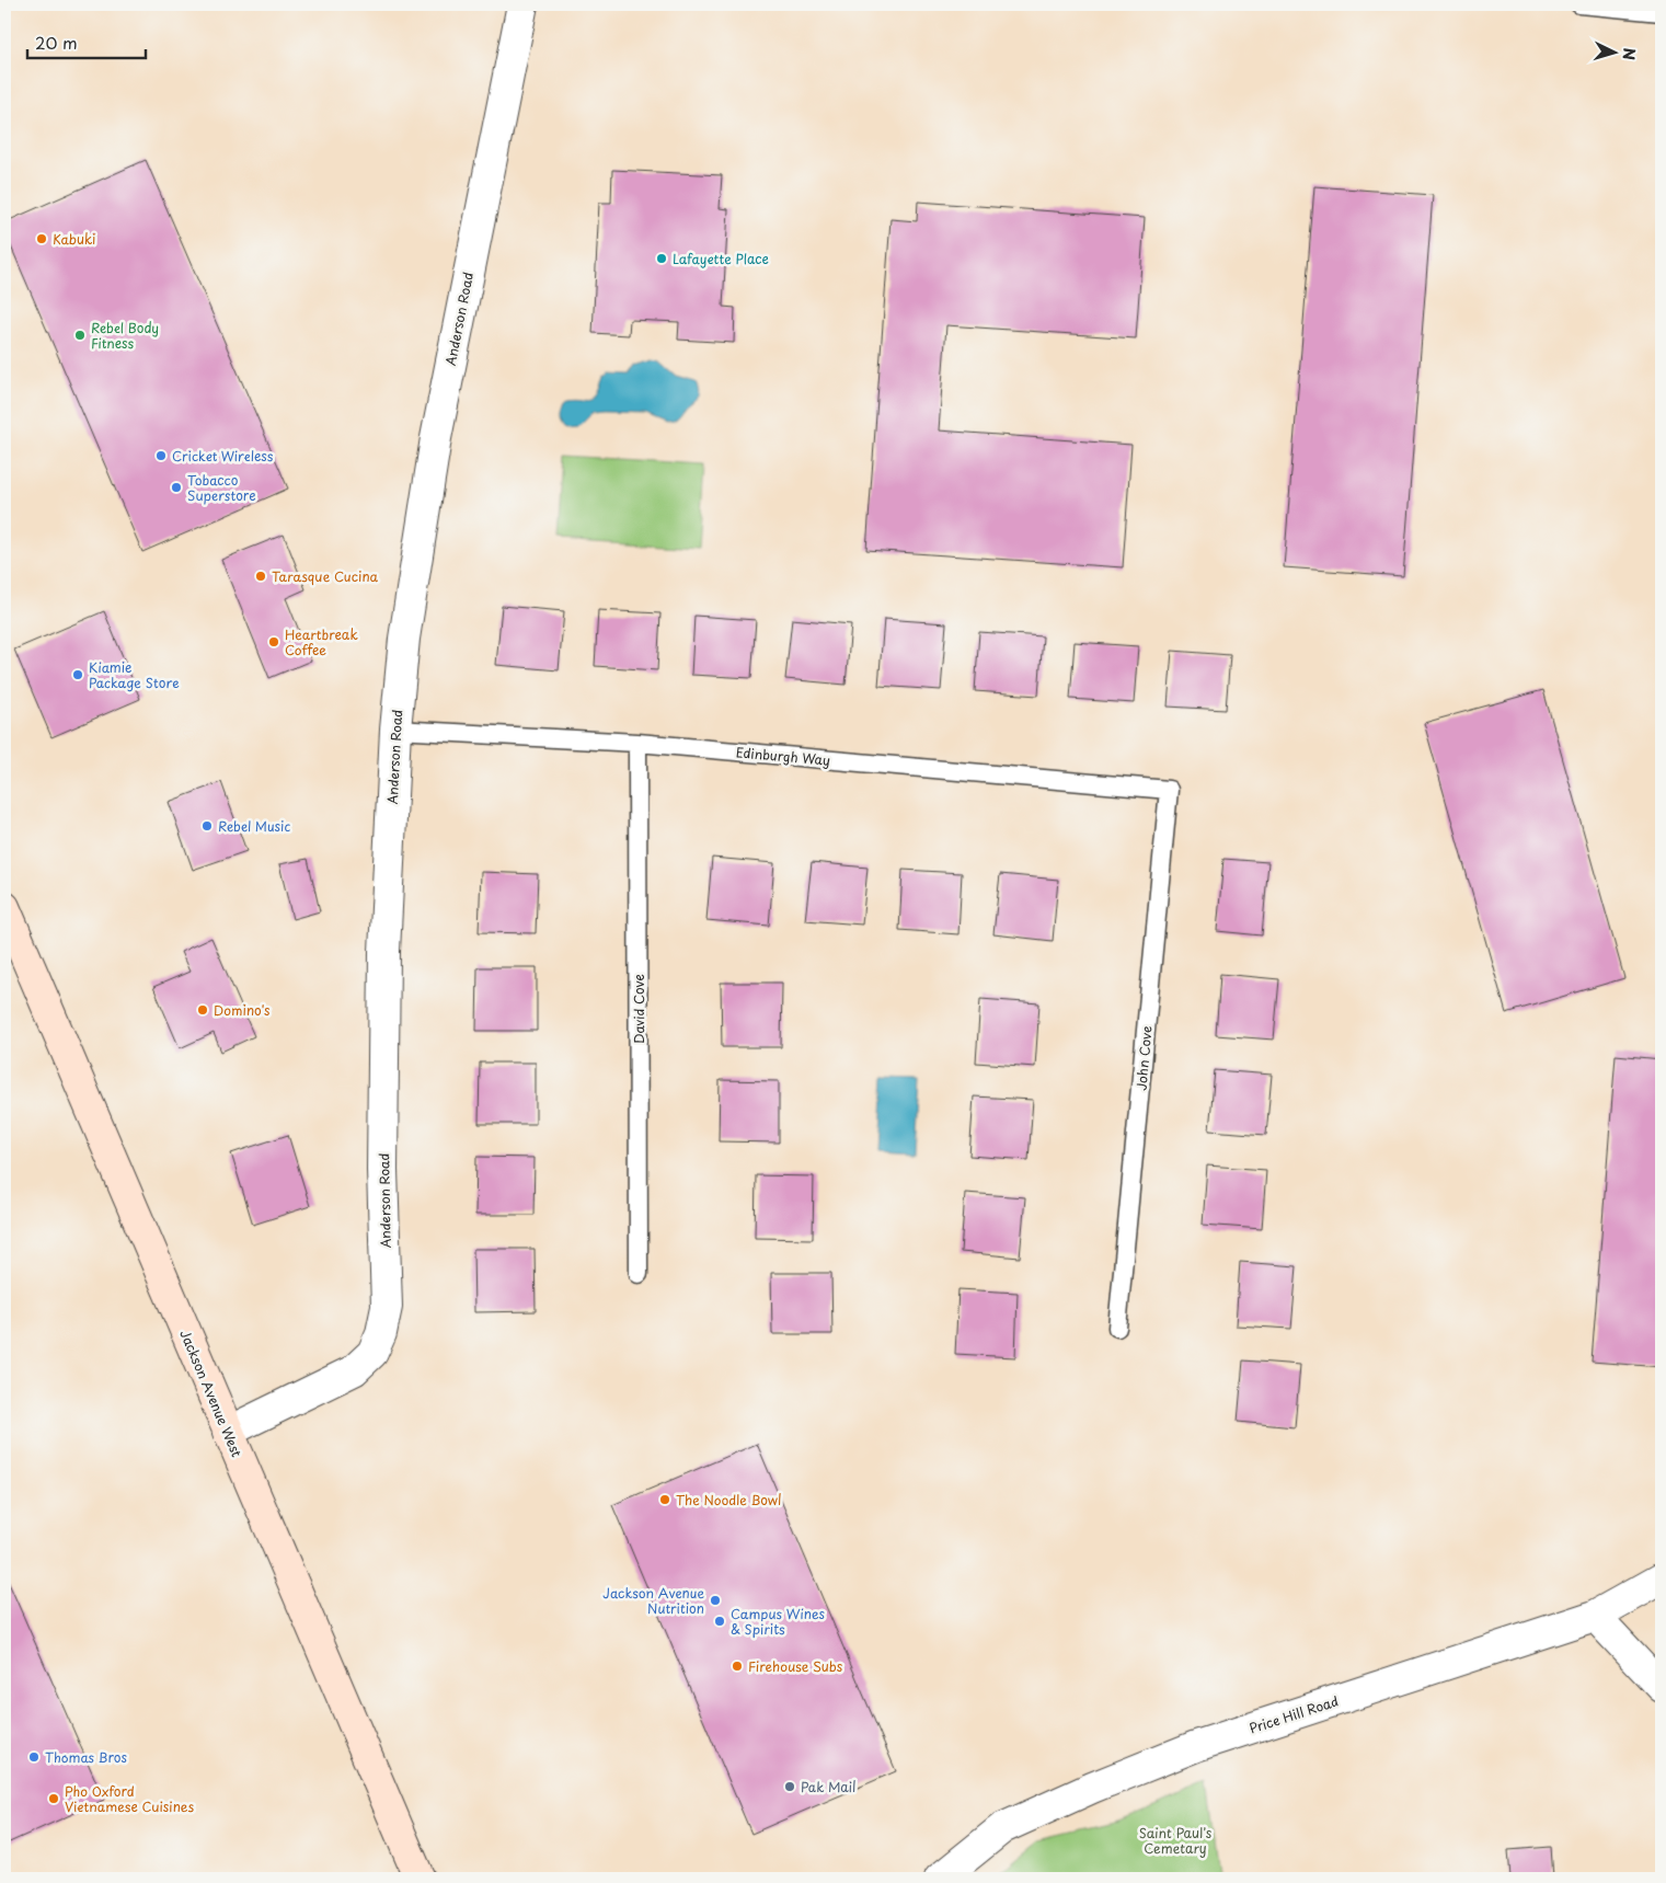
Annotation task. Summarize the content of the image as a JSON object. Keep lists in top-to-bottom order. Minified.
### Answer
{"streets":{"main road":["Jackson Avenue West"],"street":["Anderson Road","Price Hill Road"],"lane":["Edinburgh Way","David Cove","John Cove"]},"crossings":[["Anderson Road","Edinburgh Way"],["Anderson Road","Jackson Avenue West"],["Edinburgh Way","David Cove"],["Edinburgh Way","John Cove"]],"parks":["Saint Paul's Cemetary"],"places":["Kabuki","Lafayette Place","Rebel Body Fitness","Cricket Wireless","Tobacco Superstore","Tarasque Cucina","Heartbreak Coffee","Kiamie Package Store","Rebel Music","Domino's","The Noodle Bowl","Jackson Avenue Nutrition","Campus Wines & Spirits","Firehouse Subs","Thomas Bros","Pak Mail","Pho Oxford Vietnamese Cuisines"],"scale_bar":"20 m","north":"right"}
